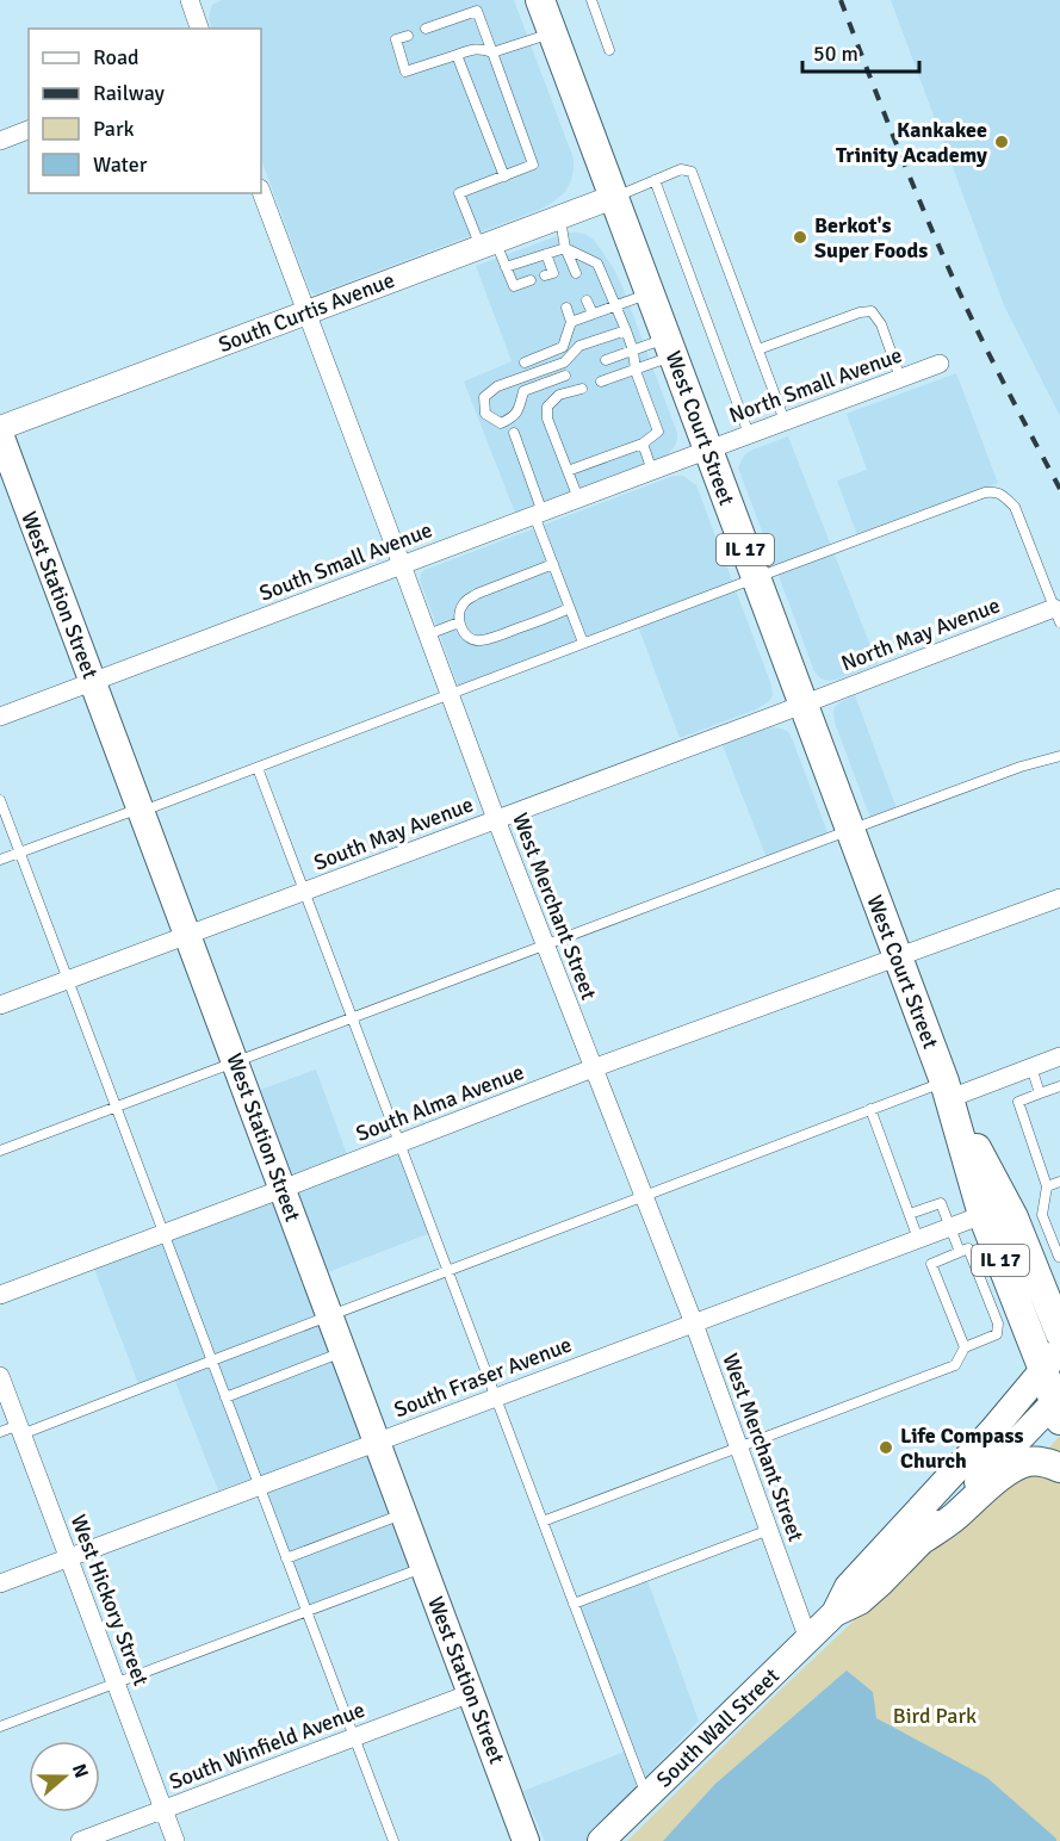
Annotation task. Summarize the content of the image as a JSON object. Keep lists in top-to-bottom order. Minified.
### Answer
{"streets":{"main road":["West Court Street","IL 17","West Station Street","South Wall Street"],"street":["South Curtis Avenue","North Small Avenue","South Small Avenue","North May Avenue","South May Avenue","West Merchant Street","South Alma Avenue","South Fraser Avenue","West Hickory Street","South Winfield Avenue"]},"crossings":[["South Curtis Avenue","West Court Street"],["South Curtis Avenue","West Merchant Street"],["North Small Avenue","West Court Street"],["North Small Avenue","South Small Avenue"],["West Court Street","South Small Avenue"],["West Court Street","North May Avenue"],["West Court Street","South May Avenue"],["West Court Street","South Alma Avenue"],["West Court Street","South Fraser Avenue"],["West Court Street","South Wall Street"],["South Small Avenue","West Station Street"],["South Small Avenue","West Merchant Street"],["West Station Street","South May Avenue"],["West Station Street","South Alma Avenue"],["West Station Street","South Fraser Avenue"],["West Station Street","South Winfield Avenue"],["North May Avenue","South May Avenue"],["South May Avenue","West Merchant Street"],["West Merchant Street","South Alma Avenue"],["West Merchant Street","South Fraser Avenue"],["West Merchant Street","South Wall Street"],["South Fraser Avenue","West Hickory Street"],["West Hickory Street","South Winfield Avenue"]],"parks":["Bird Park"],"places":["Kankakee Trinity Academy","Berkot's Super Foods","Life Compass Church"],"legend":["Road","Railway","Park","Water"],"scale_bar":"50 m","north":"right"}
